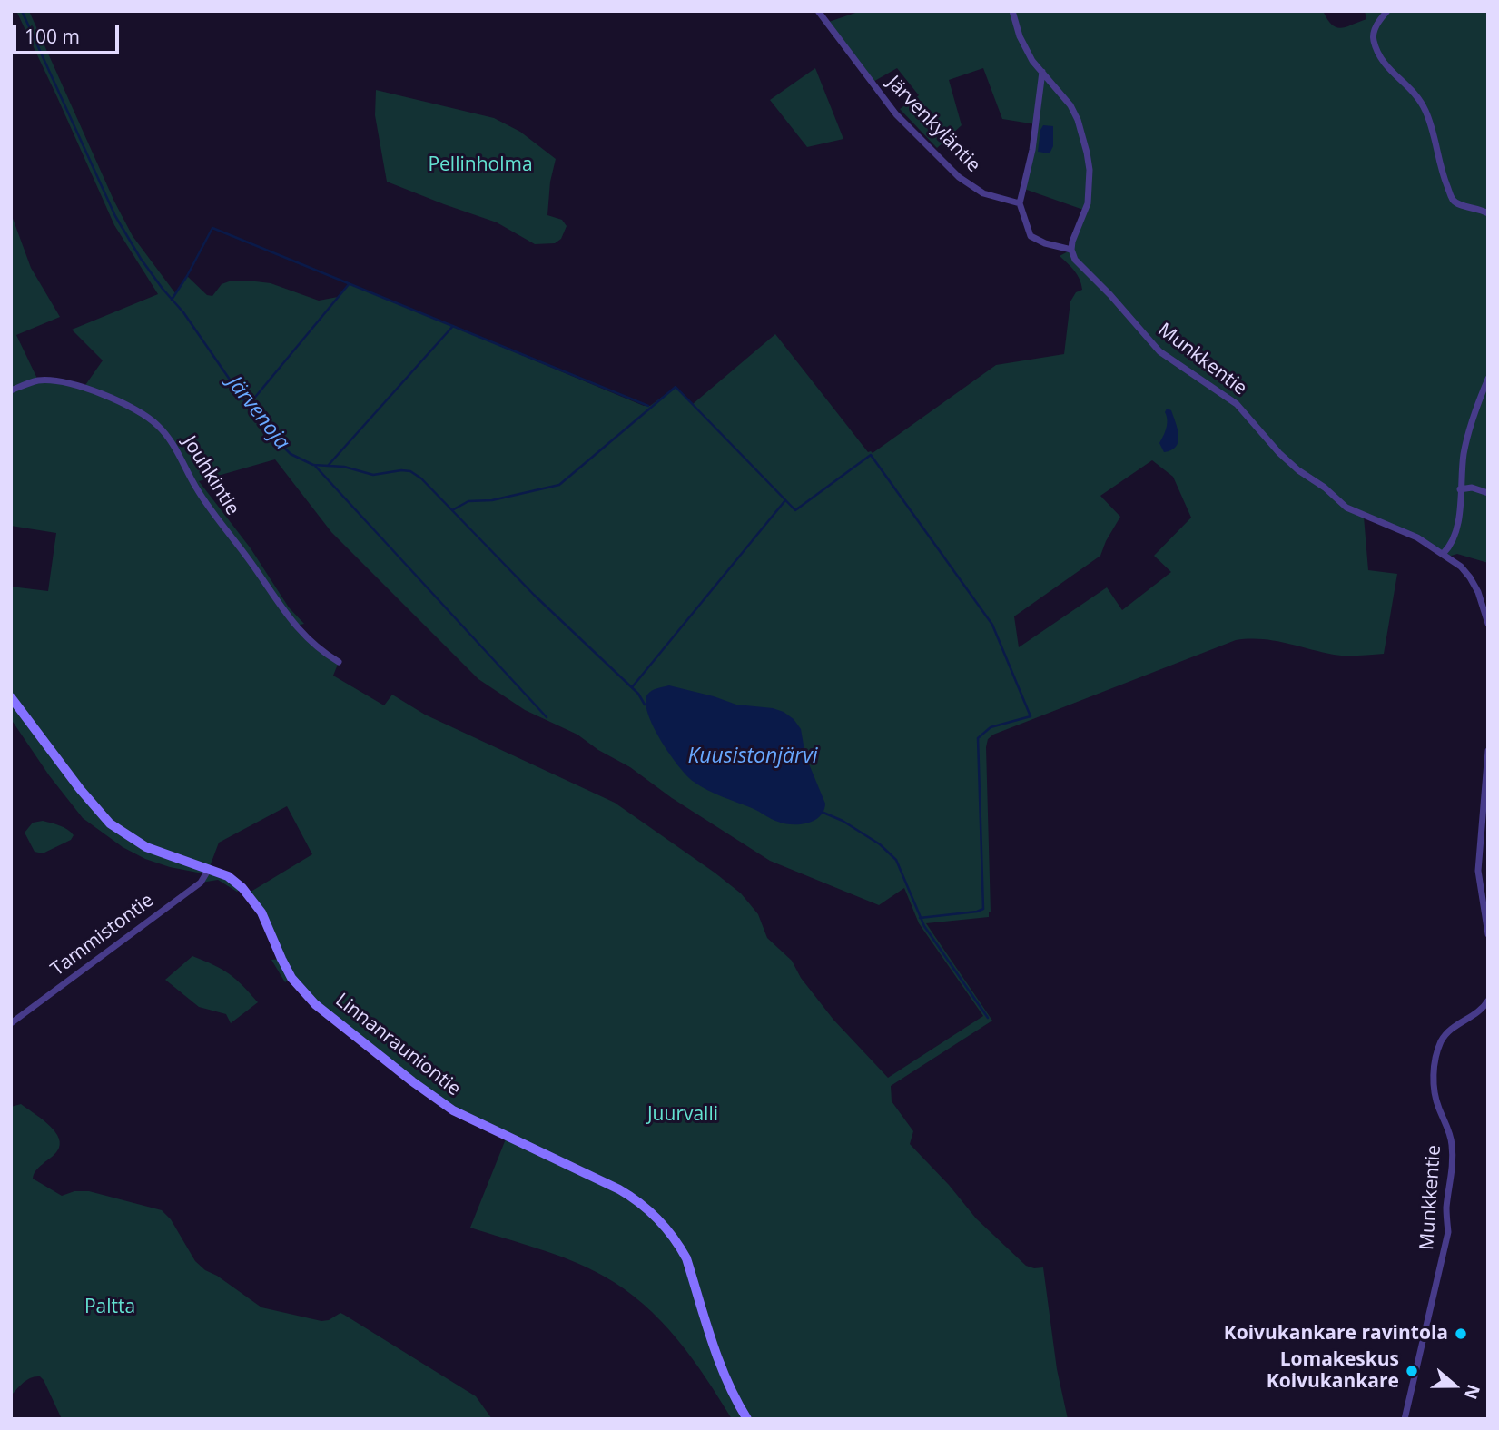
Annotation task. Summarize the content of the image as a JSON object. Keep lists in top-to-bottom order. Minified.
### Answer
{"streets":{"street":["Järvenkyläntie","Munkkentie","Jouhkintie","Tammistontie","Linnanrauniontie"]},"crossings":[["Tammistontie","Linnanrauniontie"]],"water":["Järvenoja","Kuusistonjärvi"],"parks":["Pellinholma","Juurvalli","Paltta"],"places":["Koivukankare ravintola","Lomakeskus Koivukankare"],"scale_bar":"100 m","north":"right"}
